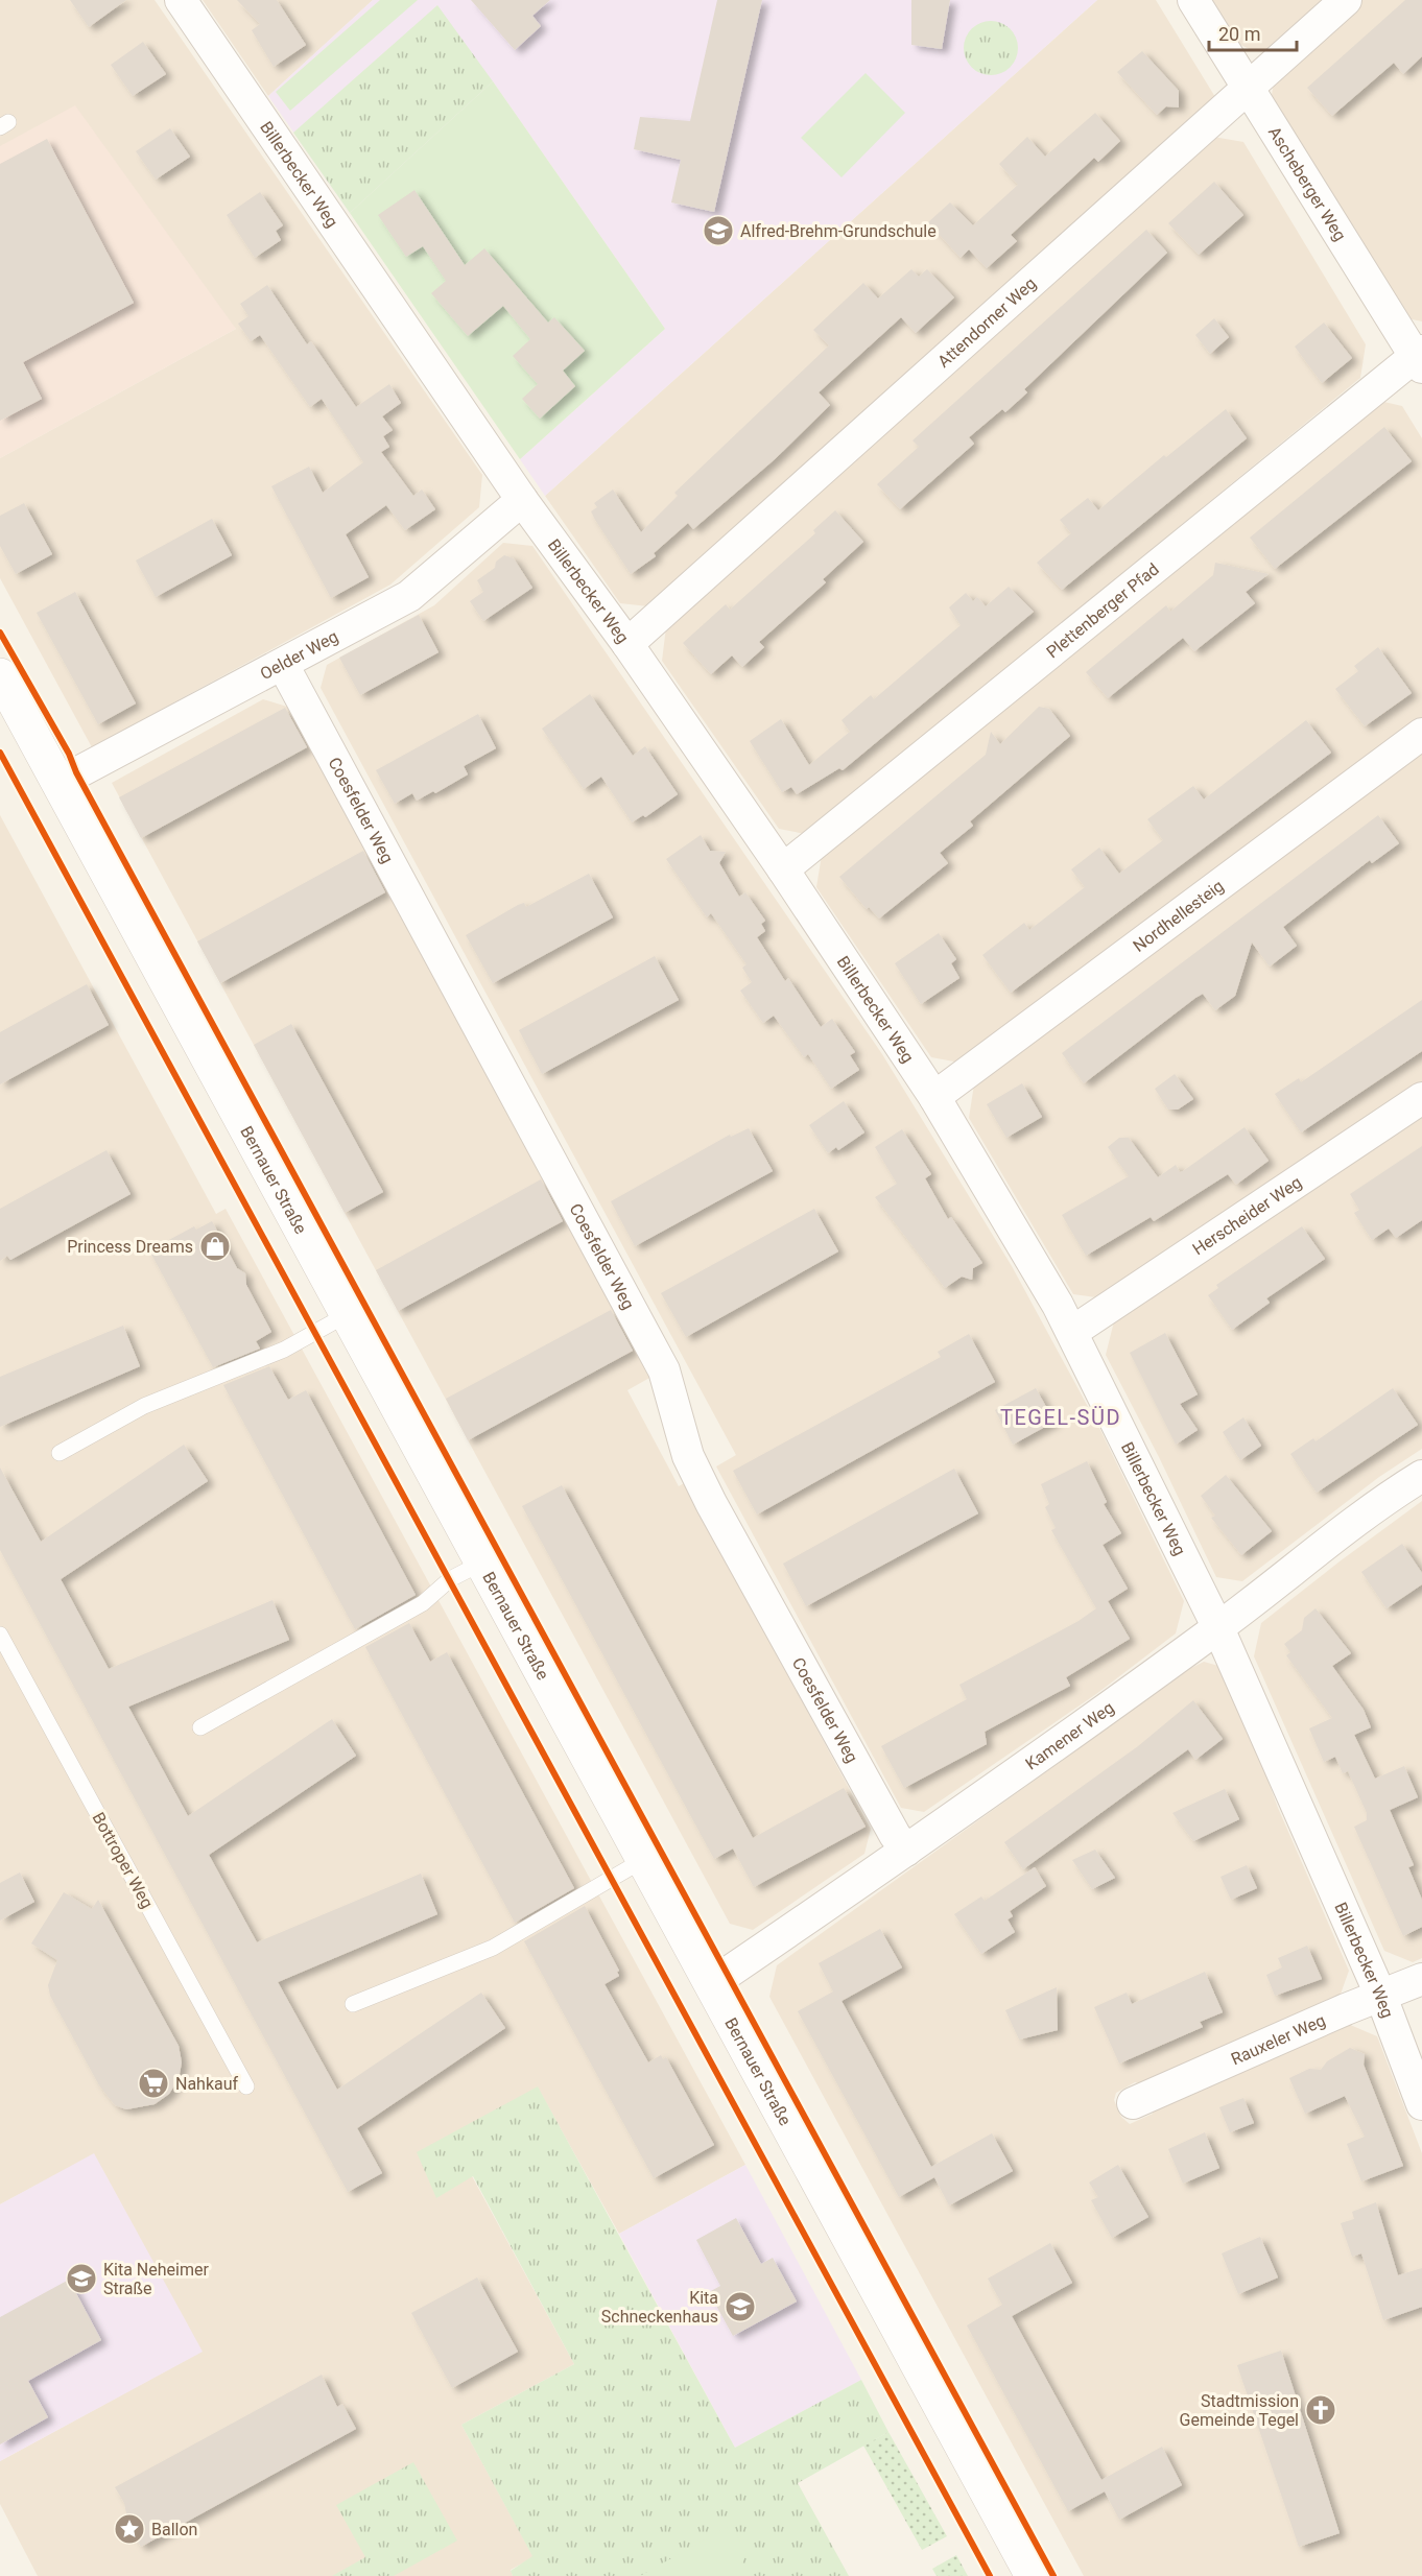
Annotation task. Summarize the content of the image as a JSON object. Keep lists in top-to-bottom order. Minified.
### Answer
{"streets":{"main road":["Bernauer Straße"],"street":["Billerbecker Weg","Ascheberger Weg","Attendorner Weg","Plettenberger Pfad","Oelder Weg","Coesfelder Weg","Nordhellesteig","Herscheider Weg","Kamener Weg","Rauxeler Weg"],"lane":["Bottroper Weg"]},"crossings":[["Billerbecker Weg","Attendorner Weg"],["Billerbecker Weg","Plettenberger Pfad"],["Billerbecker Weg","Oelder Weg"],["Billerbecker Weg","Nordhellesteig"],["Billerbecker Weg","Herscheider Weg"],["Billerbecker Weg","Kamener Weg"],["Billerbecker Weg","Rauxeler Weg"],["Ascheberger Weg","Attendorner Weg"],["Ascheberger Weg","Plettenberger Pfad"],["Oelder Weg","Coesfelder Weg"],["Oelder Weg","Bernauer Straße"],["Coesfelder Weg","Kamener Weg"],["Bernauer Straße","Kamener Weg"]],"districts":["TEGEL-SÜD"],"places":{"school or university":["Alfred-Brehm-Grundschule","Kita Neheimer Straße","Kita Schneckenhaus"],"shop":["Princess Dreams"],"supermarket":["Nahkauf"],"church":["Stadtmission Gemeinde Tegel"],"place":["Ballon"]},"scale_bar":"20 m"}
